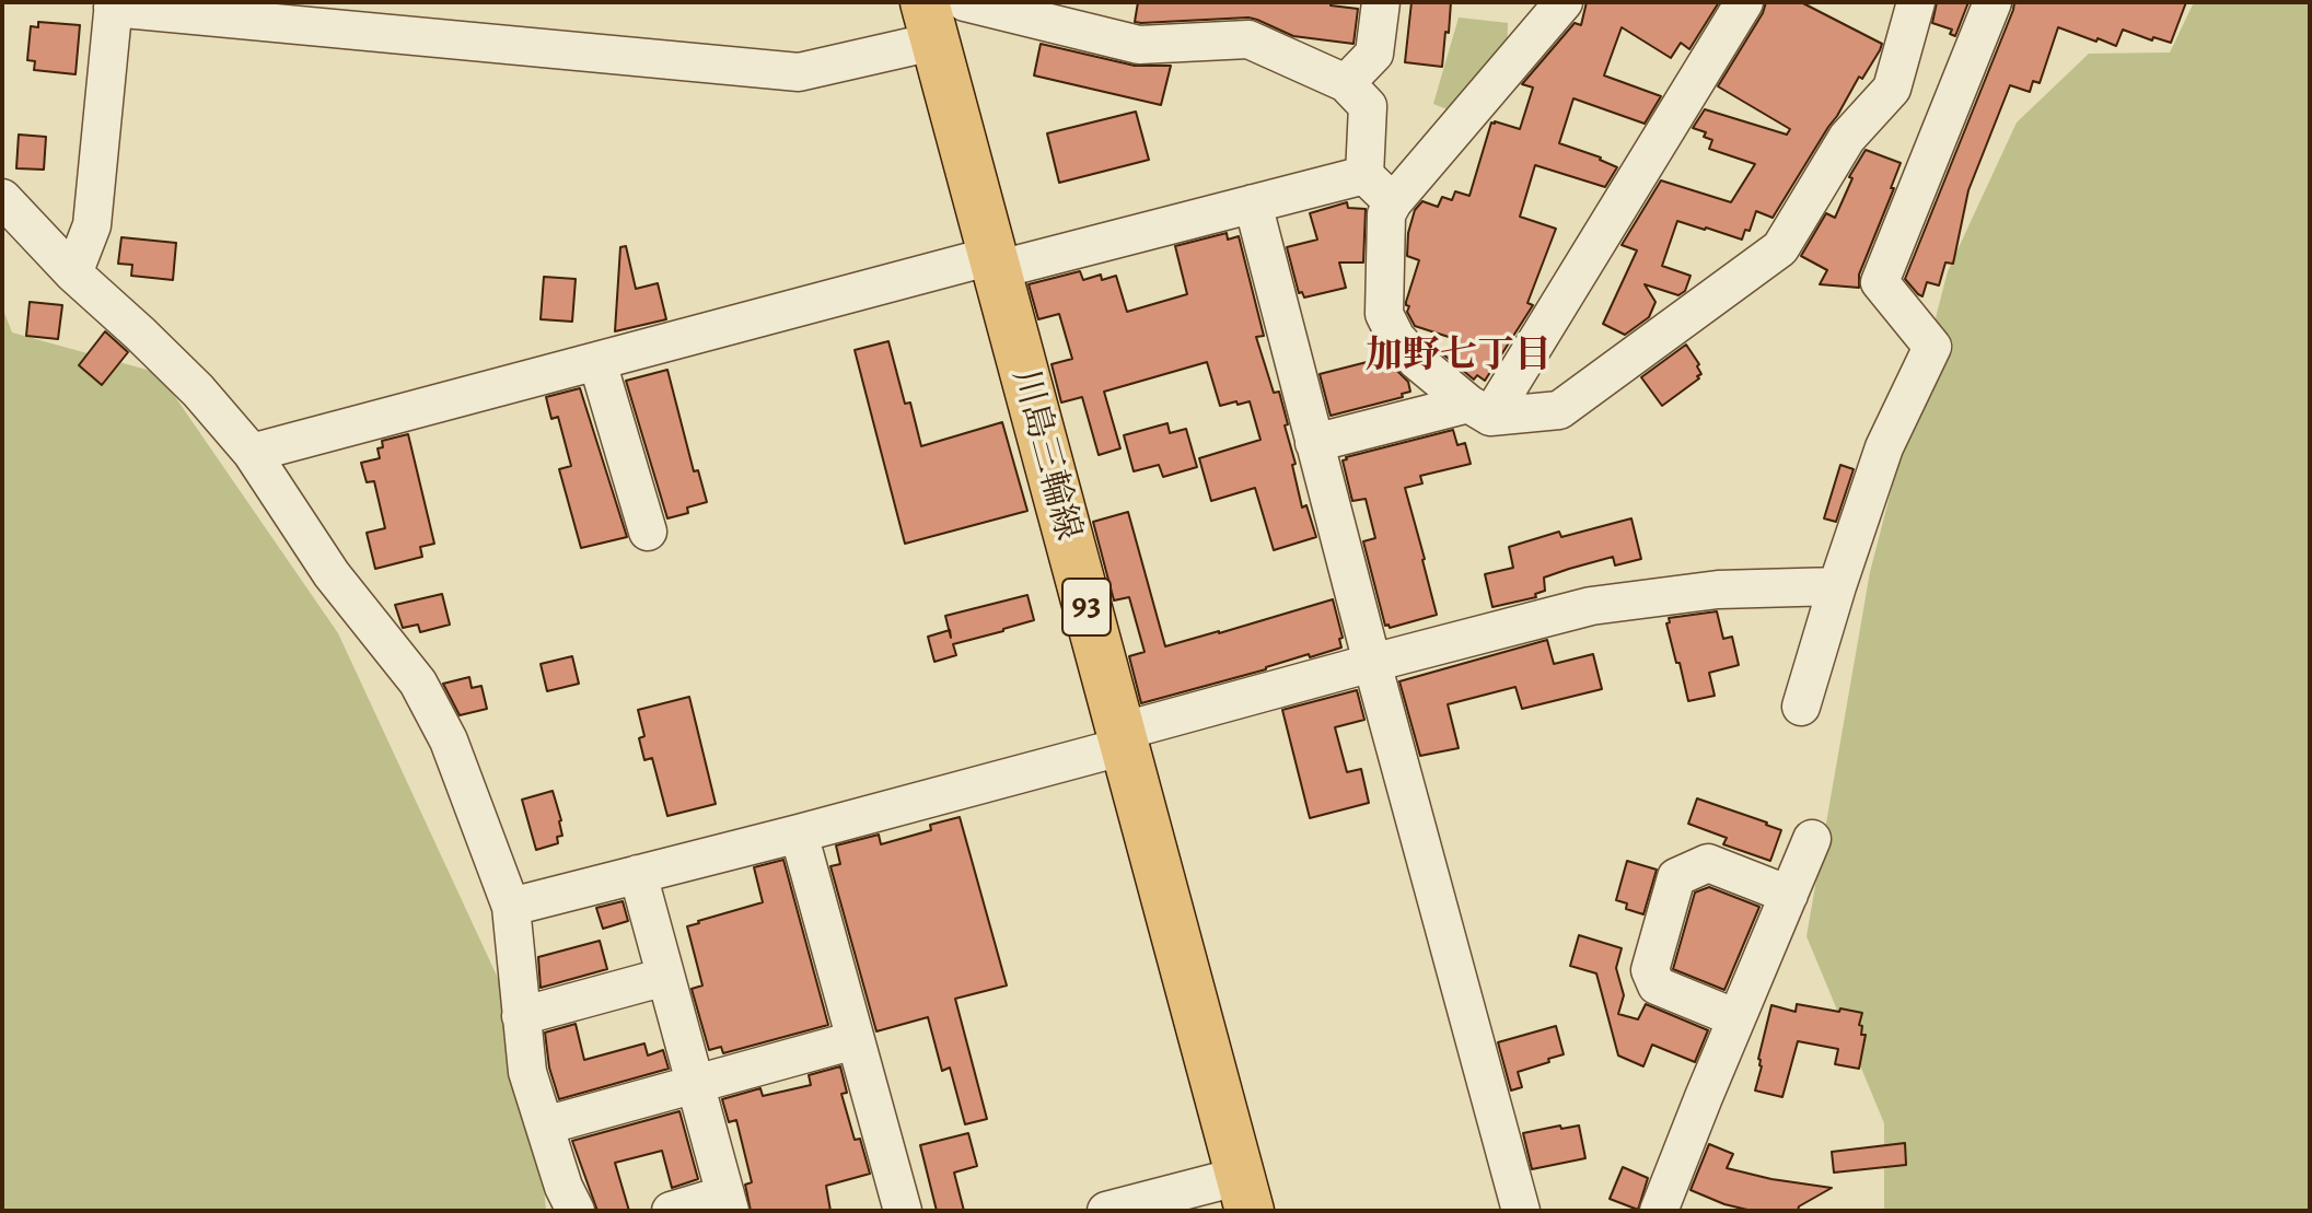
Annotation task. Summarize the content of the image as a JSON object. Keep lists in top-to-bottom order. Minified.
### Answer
{"streets":{"main road":["川島三輪線","93"]},"districts":["加野七丁目"]}
